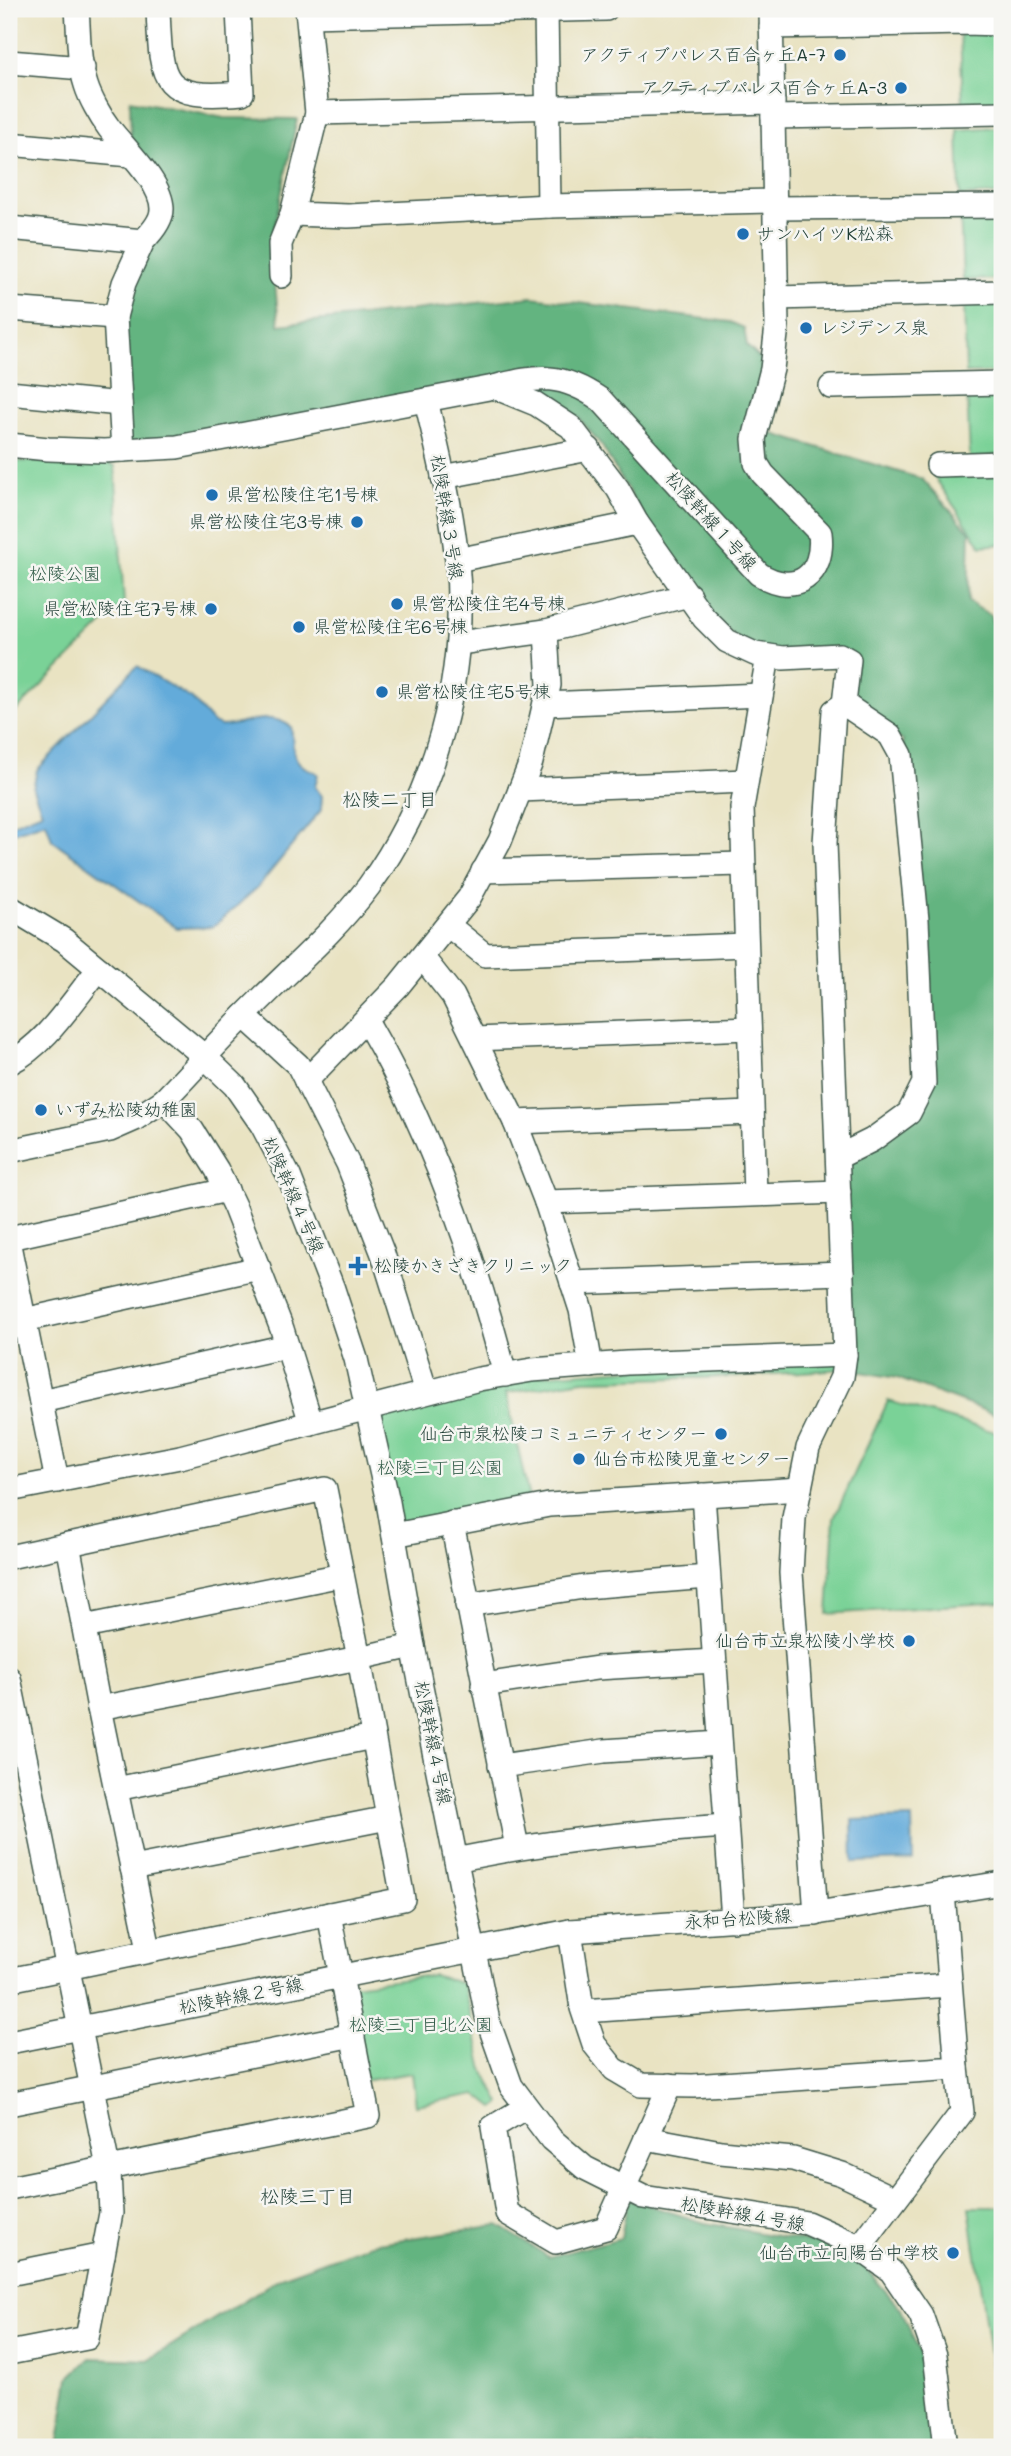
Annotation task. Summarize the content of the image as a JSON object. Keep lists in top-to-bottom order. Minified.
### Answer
{"streets":{"street":["松陵幹線３号線","松陵幹線１号線","松陵幹線４号線","永和台松陵線","松陵幹線２号線"]},"crossings":[["松陵幹線３号線","松陵幹線１号線"],["松陵幹線３号線","松陵幹線４号線"],["松陵幹線４号線","永和台松陵線"],["松陵幹線４号線","松陵幹線２号線"],["永和台松陵線","松陵幹線２号線"]],"districts":["松陵二丁目","松陵三丁目"],"parks":["松陵公園","松陵三丁目公園","松陵三丁目北公園"],"places":{"other":["アクティブパレス百合ヶ丘A-7","アクティブパレス百合ヶ丘A-3","サンハイツK松森","レジデンス泉","県営松陵住宅1号棟","県営松陵住宅3号棟","県営松陵住宅4号棟","県営松陵住宅7号棟","県営松陵住宅6号棟","県営松陵住宅5号棟","いずみ松陵幼稚園","仙台市泉松陵コミュニティセンター","仙台市松陵児童センター","仙台市立泉松陵小学校","仙台市立向陽台中学校"],"health":["松陵かきざきクリニック"]}}
